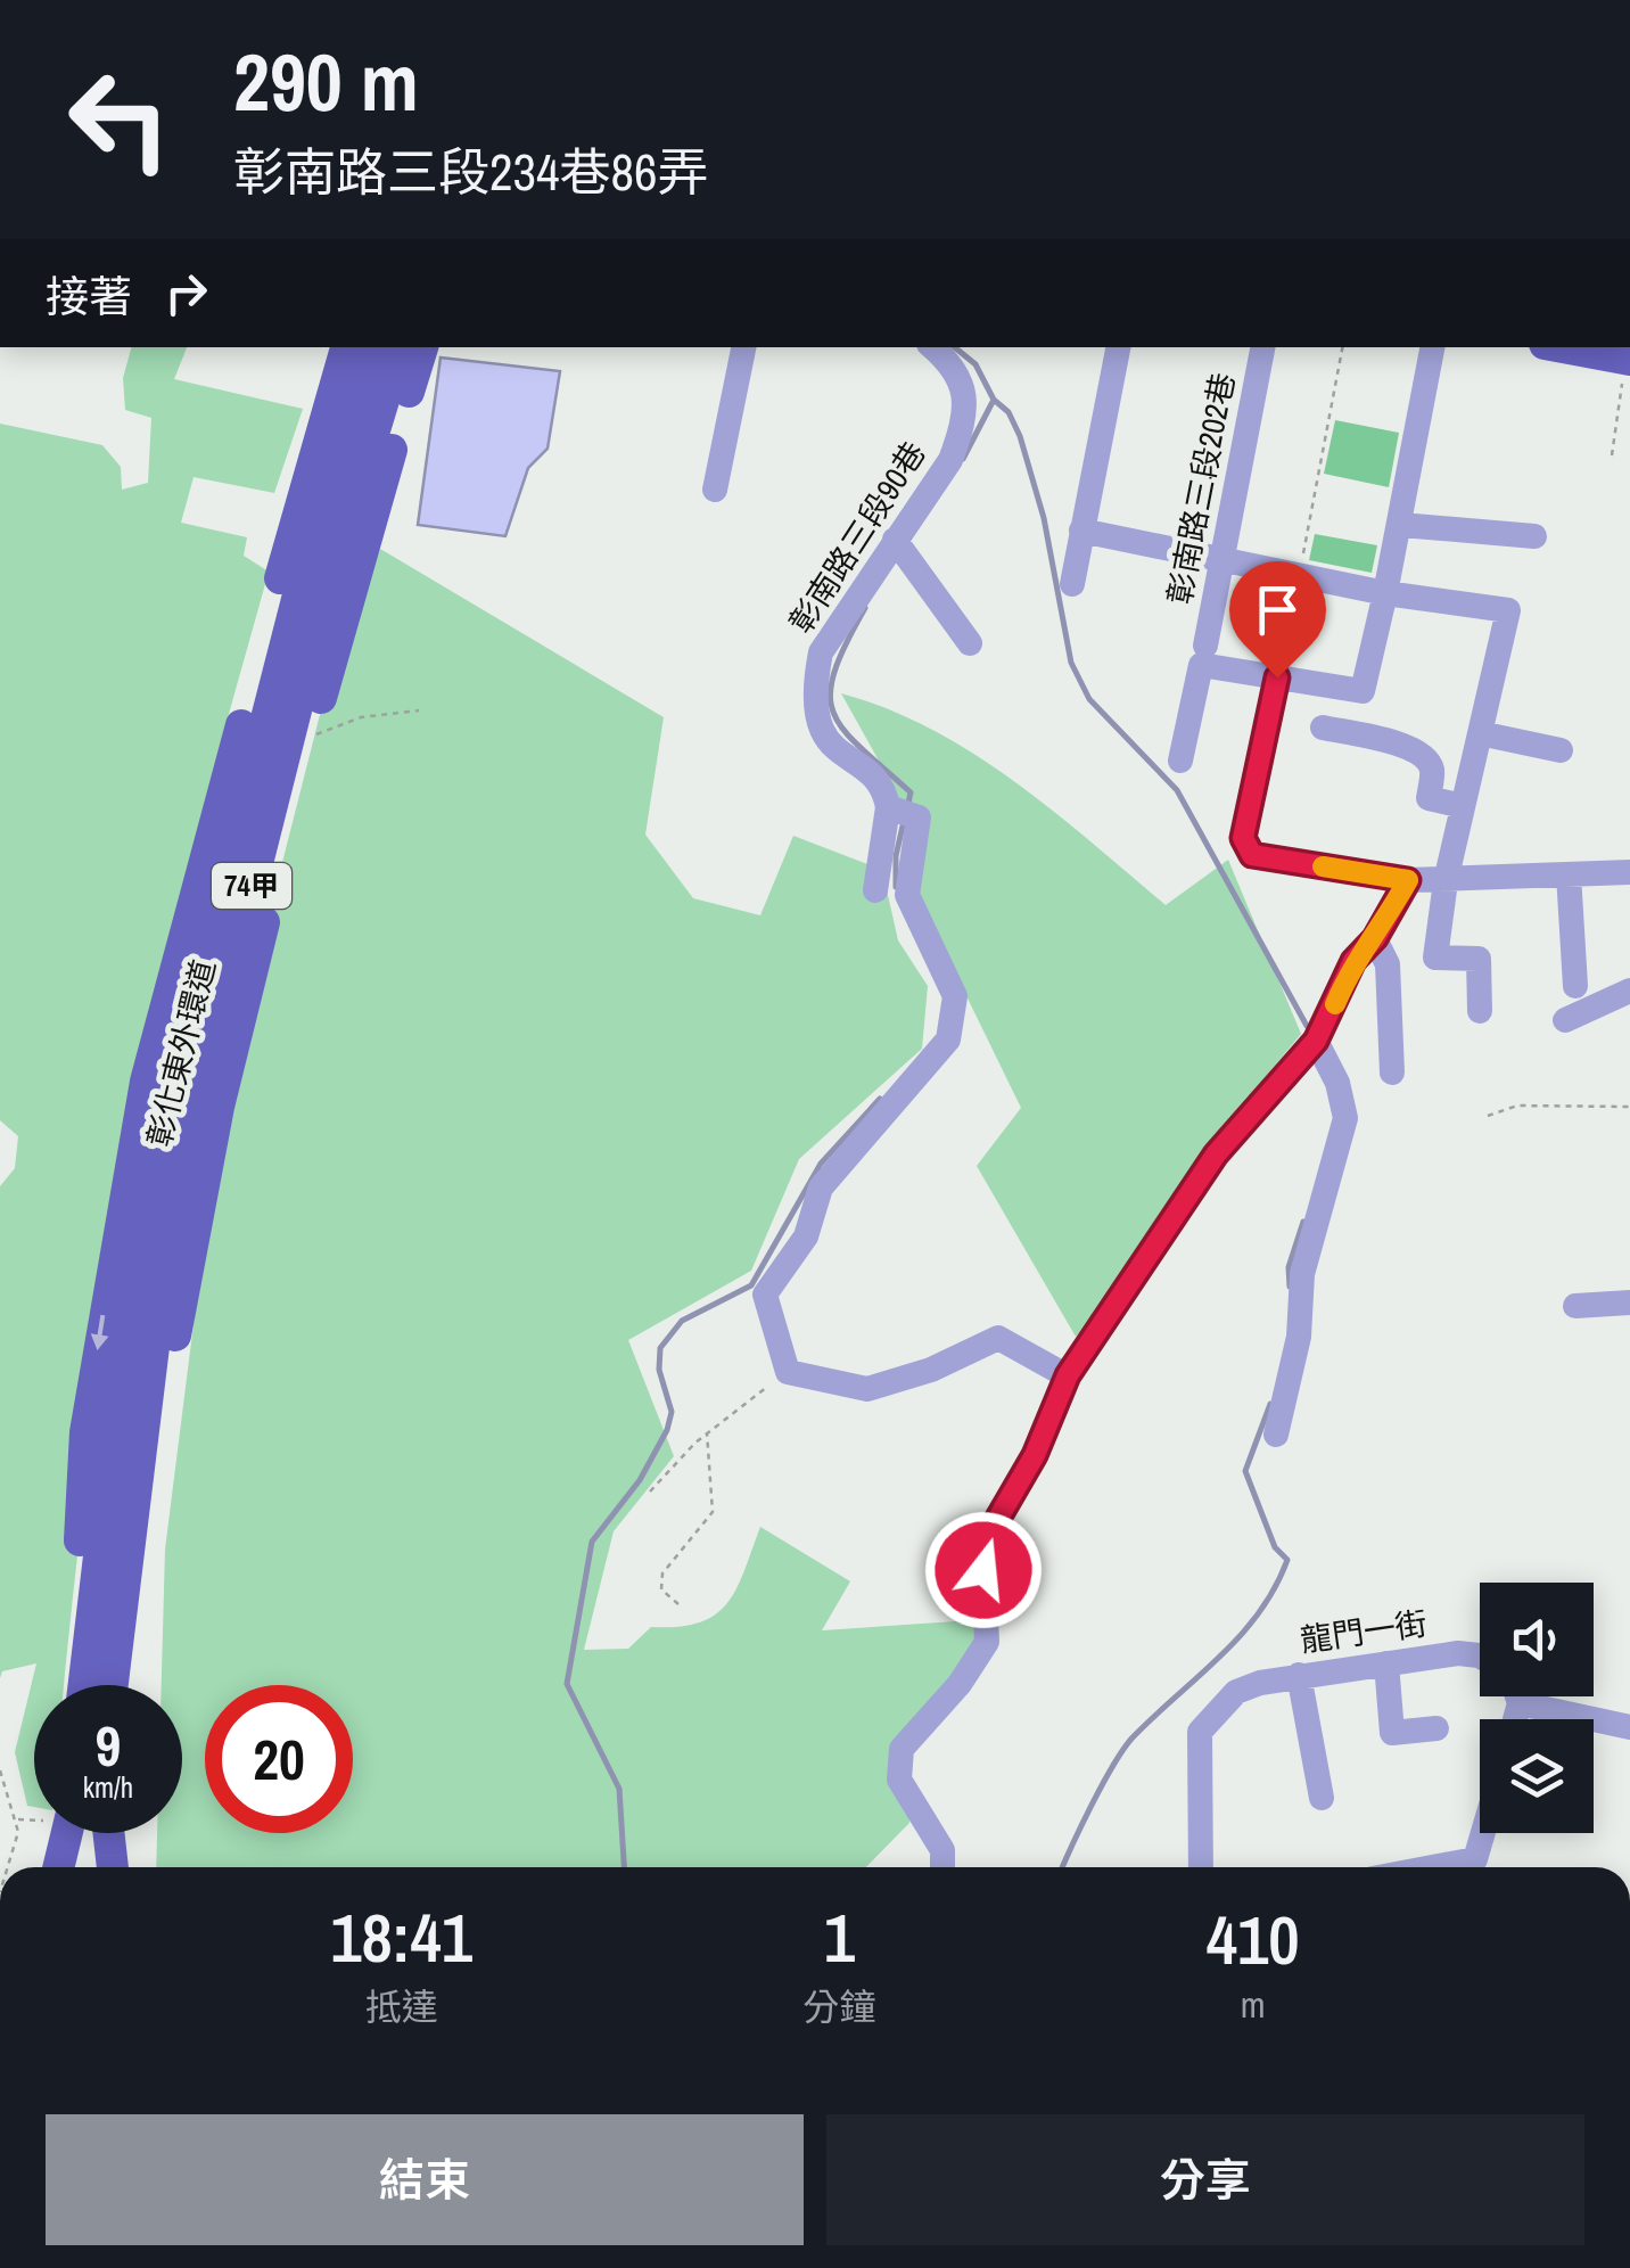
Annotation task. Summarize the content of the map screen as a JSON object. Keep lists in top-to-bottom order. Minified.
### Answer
{"streets":{"main road":["74甲","彰化東外環道"],"street":["彰南路三段202巷","彰南路三段90巷","龍門一街"]},"crossings":[["74甲","彰化東外環道"]],"page":{"turn":["290 m","彰南路三段234巷86弄"],"then":"接著","speed":"9 km/h","limit":"20","eta":["18:41","抵達","1","分鐘","410","m"],"buttons":["結束","分享"]}}
